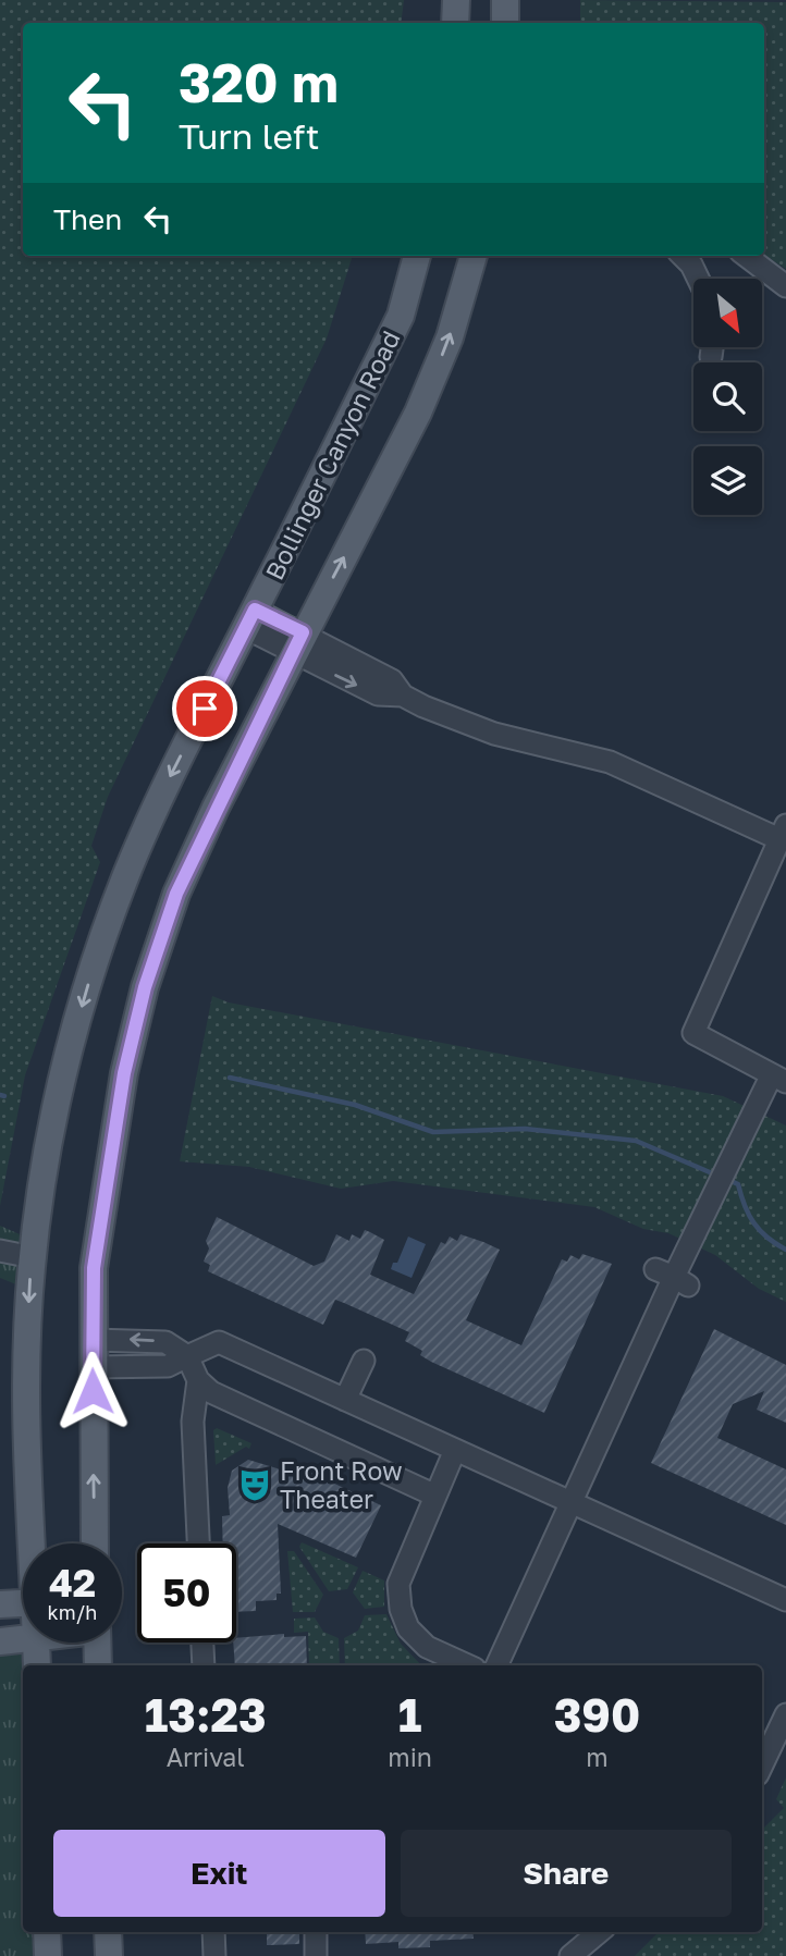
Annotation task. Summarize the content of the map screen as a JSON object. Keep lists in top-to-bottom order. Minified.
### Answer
{"streets":{"main road":["Bollinger Canyon Road"]},"places":{"theatre":["Front Row Theater"]},"north":"bottom right","page":{"turn":["320 m","Turn left"],"then":"Then","speed":"42 km/h","limit":"50","eta":["13:23","Arrival","1","min","390","m"],"buttons":["Exit","Share"]}}
